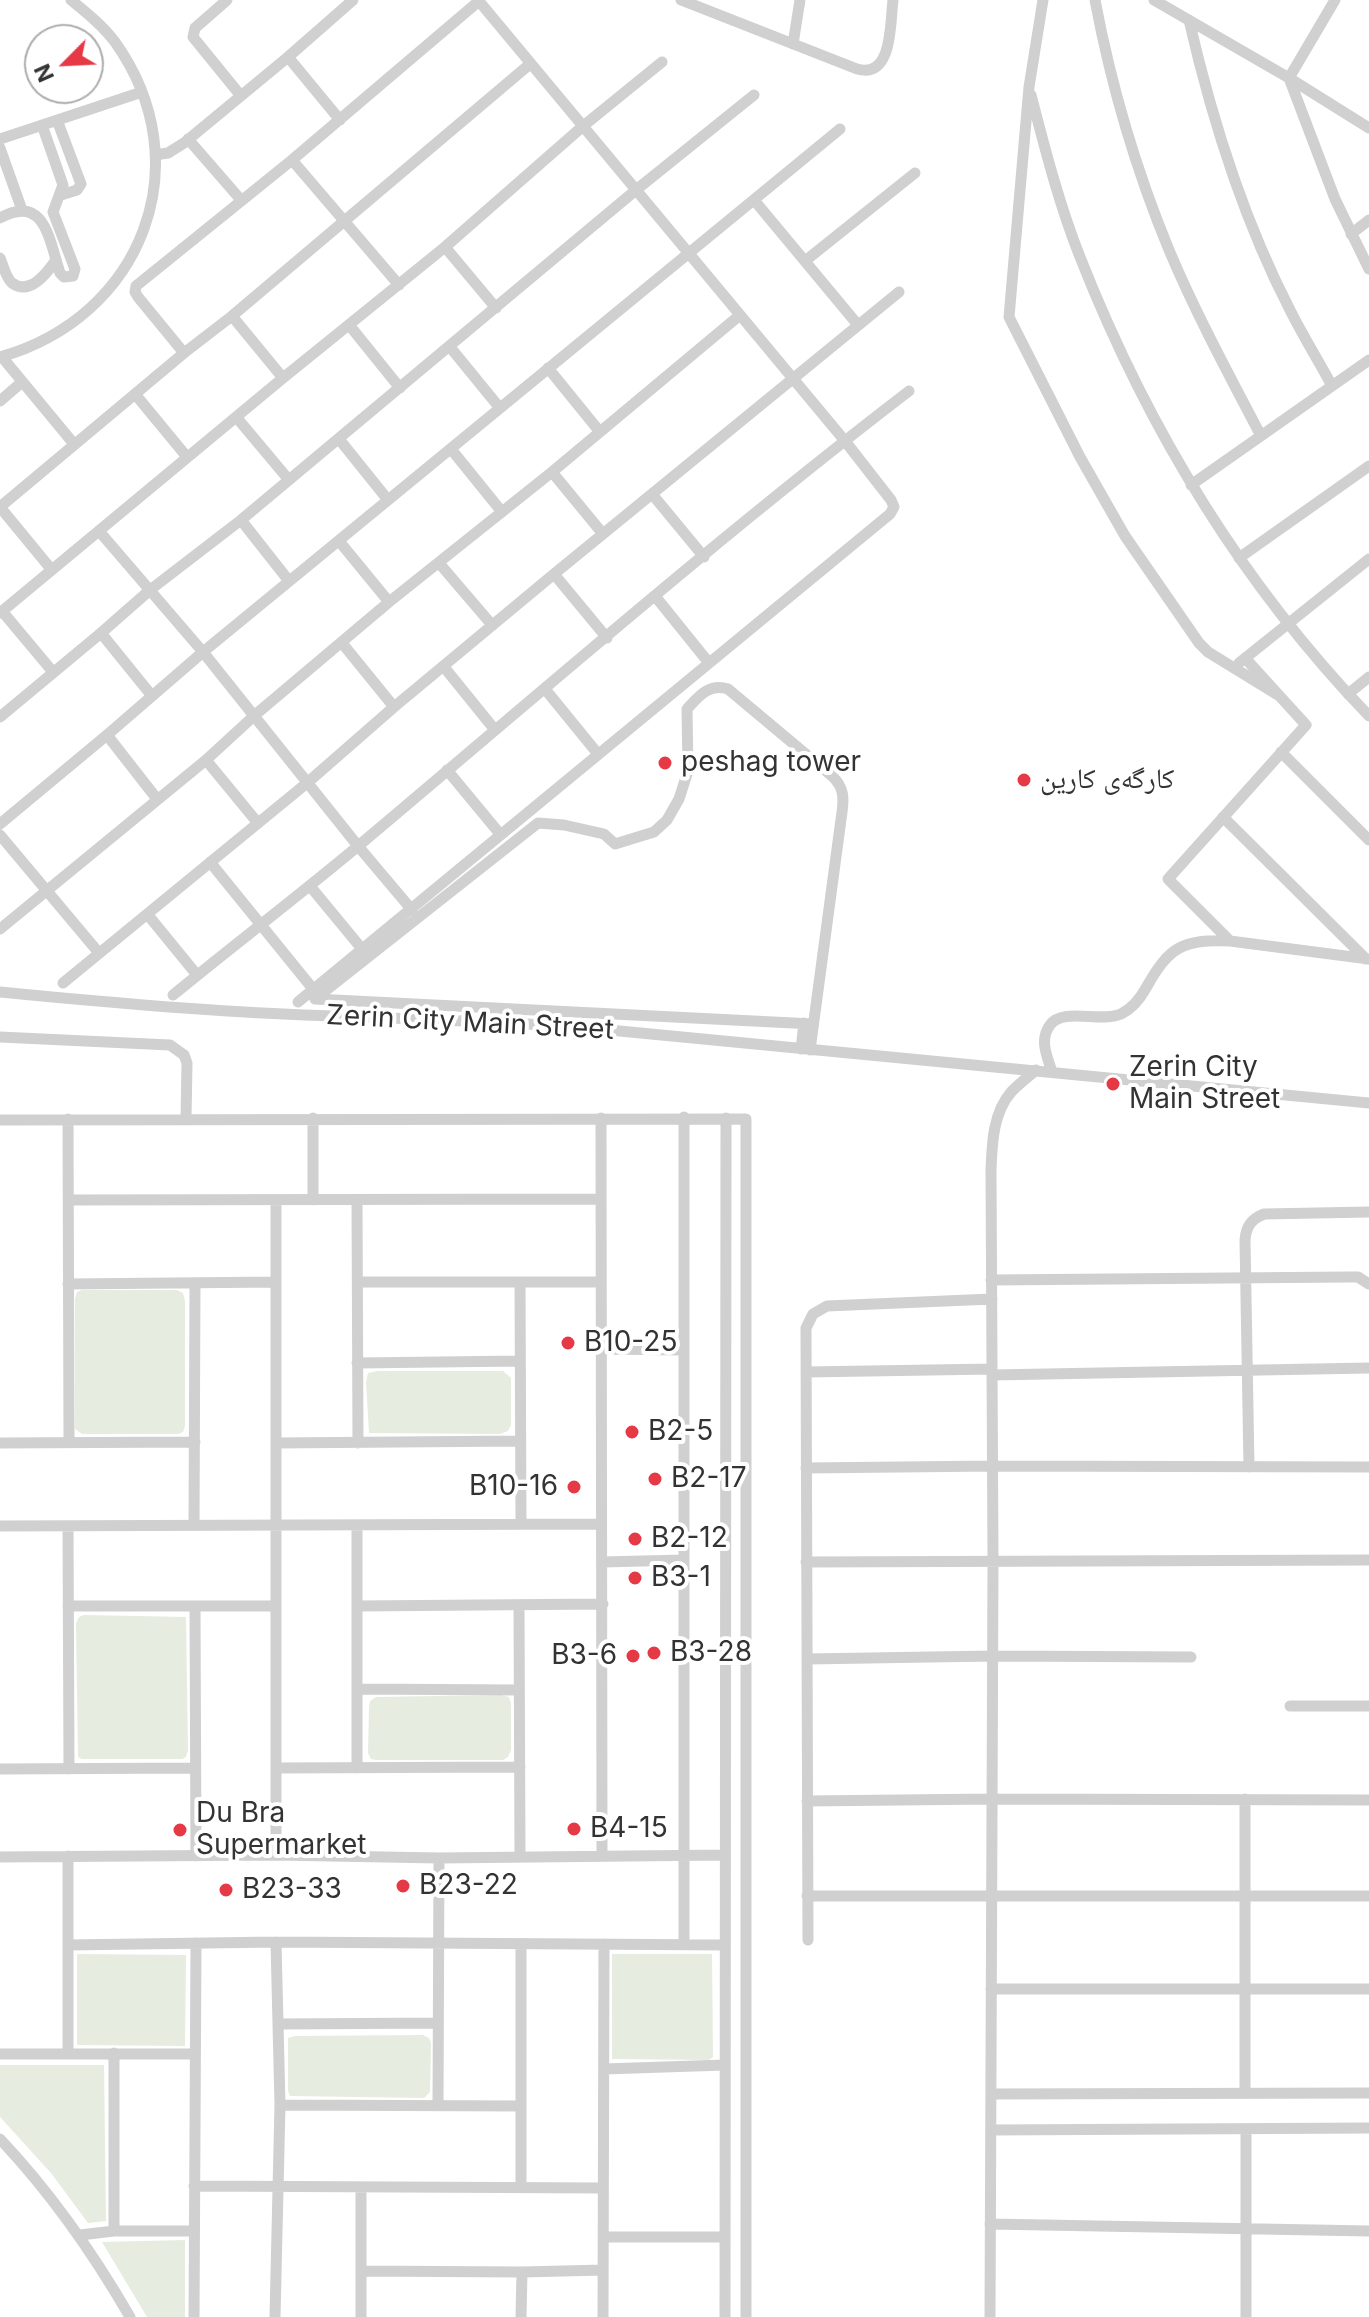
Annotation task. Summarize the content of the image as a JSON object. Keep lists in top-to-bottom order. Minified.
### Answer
{"streets":{"street":["Zerin City Main Street"]},"places":["peshag tower","کارگەی کارین","Zerin City Main Street","B10-25","B2-5","B2-17","B10-16","B2-12","B3-1","B3-28","B3-6","B4-15","Du Bra Supermarket","B23-22","B23-33"],"north":"bottom left"}
